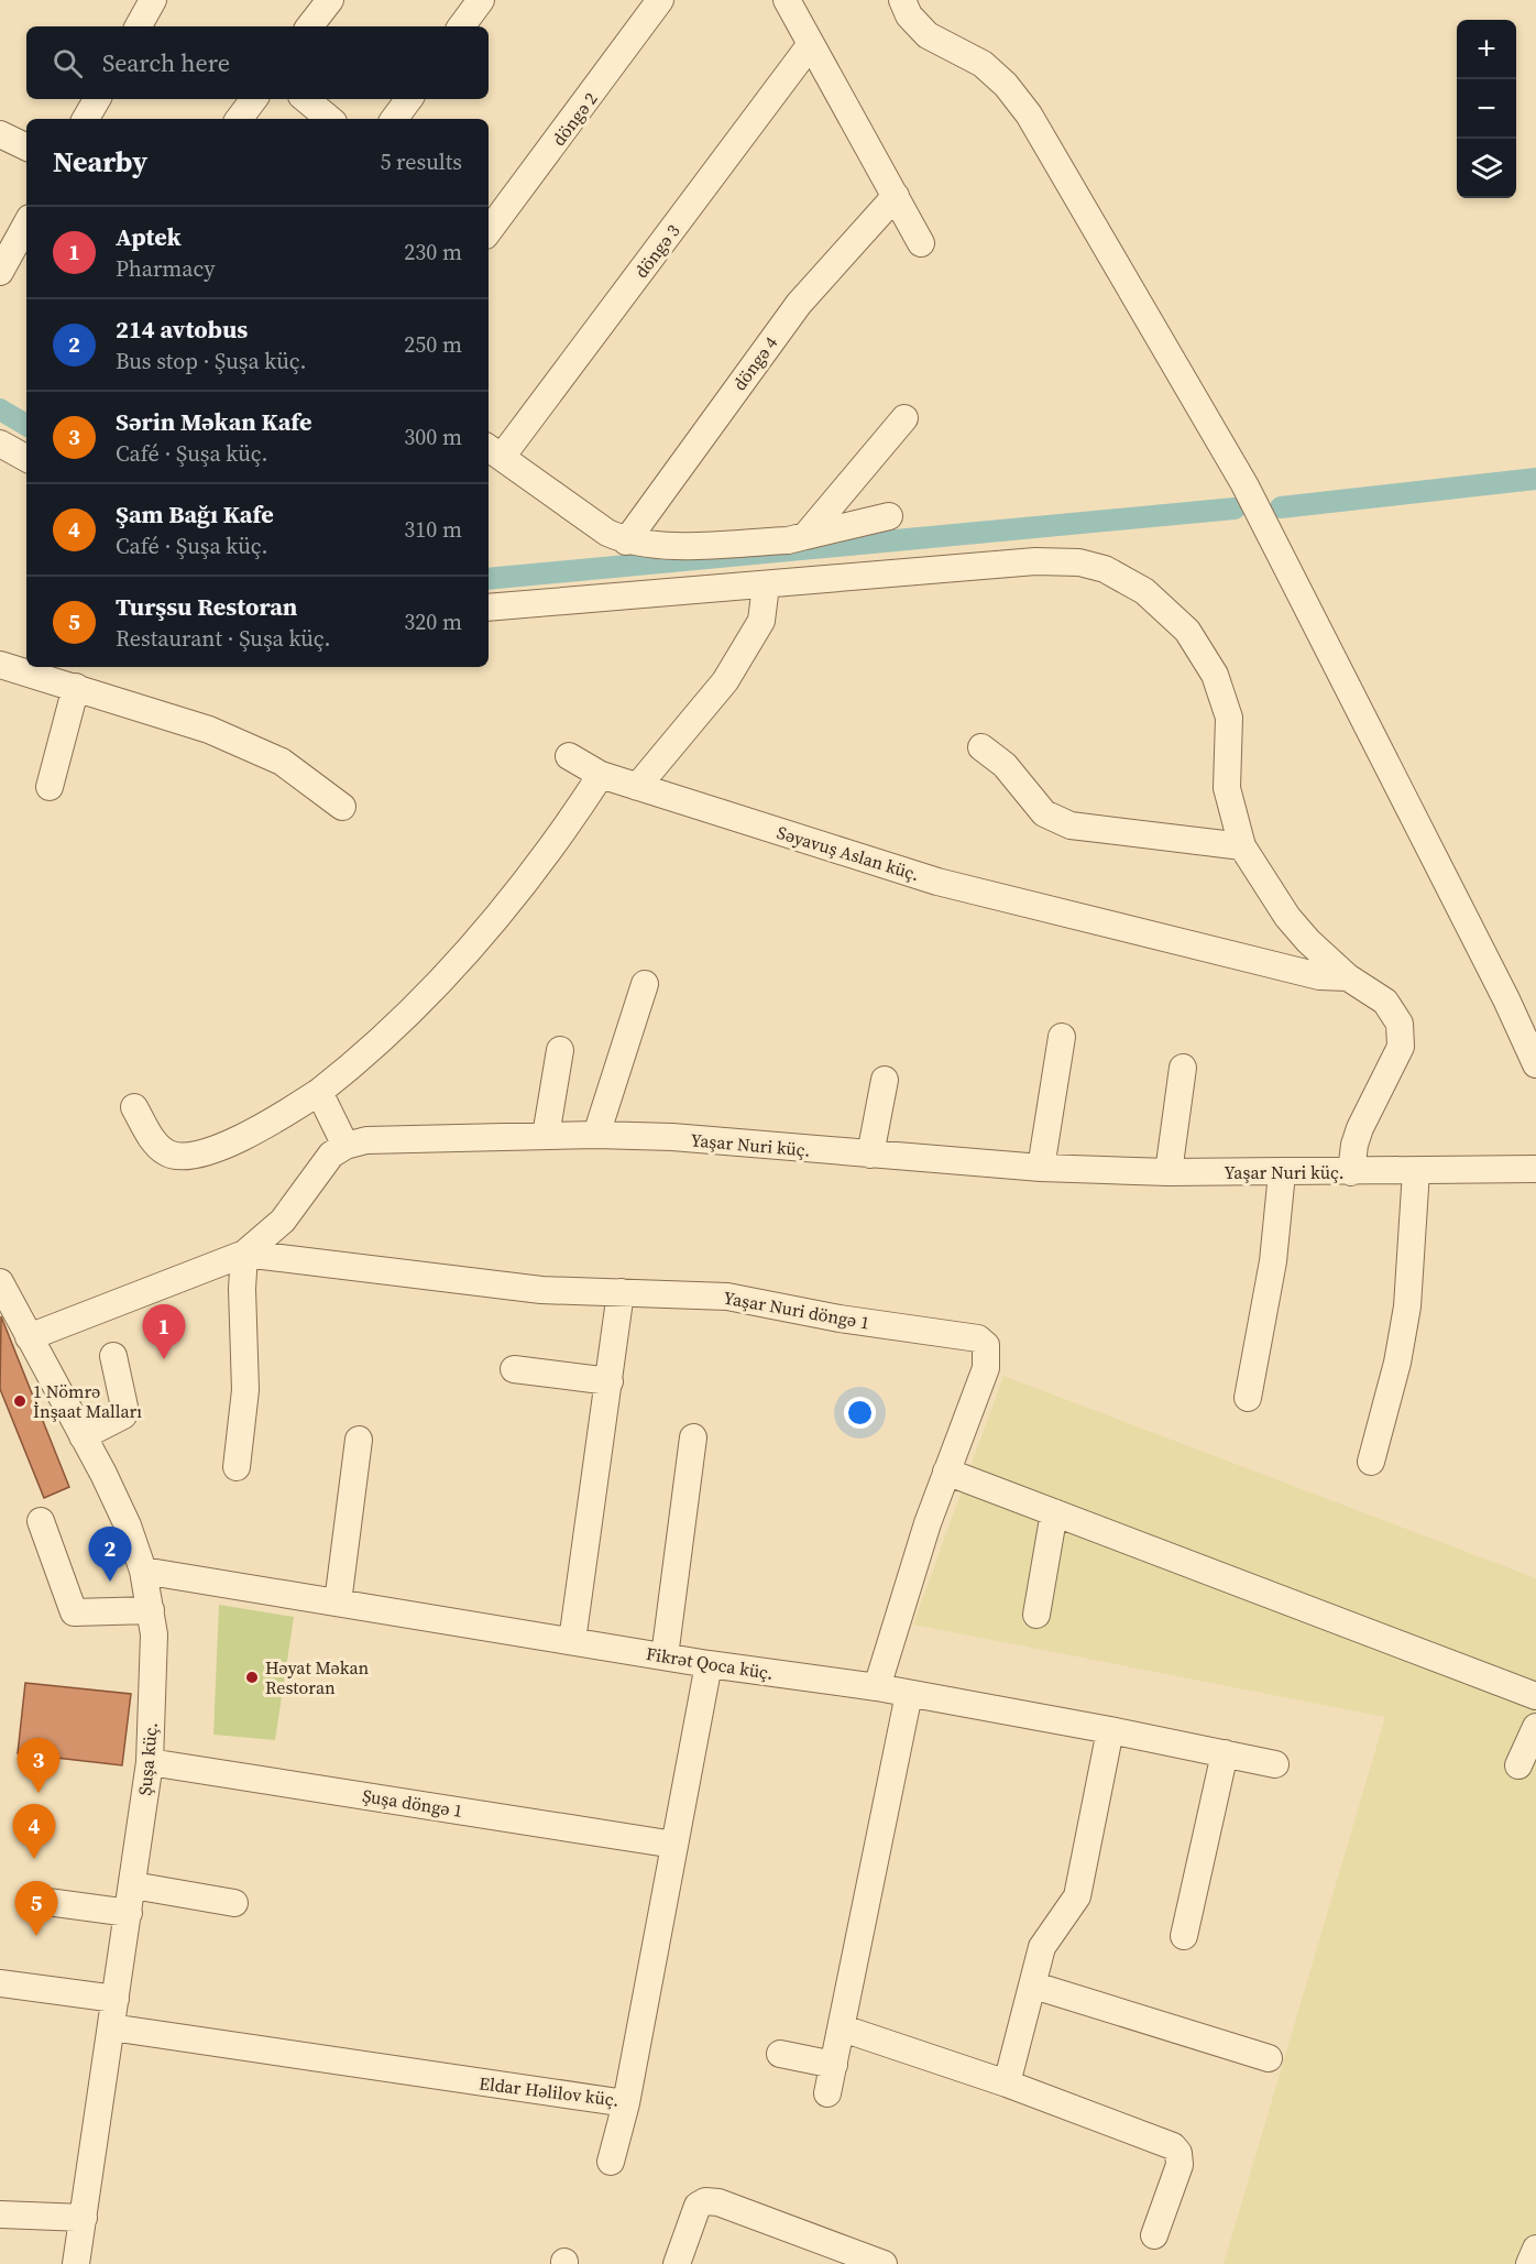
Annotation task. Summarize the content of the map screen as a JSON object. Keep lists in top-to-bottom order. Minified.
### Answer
{"streets":{"street":["döngə 2","döngə 3","döngə 4","Səyavuş Aslan küç.","Yaşar Nuri küç.","Yaşar Nuri döngə 1","Fikrət Qoca küç.","Şuşa küç.","Şuşa döngə 1","Eldar Həlilov küç."]},"crossings":[["Səyavuş Aslan küç.","Yaşar Nuri küç."],["Yaşar Nuri döngə 1","Fikrət Qoca küç."],["Fikrət Qoca küç.","Şuşa küç."],["Fikrət Qoca küç.","Eldar Həlilov küç."],["Şuşa küç.","Şuşa döngə 1"],["Şuşa küç.","Eldar Həlilov küç."],["Şuşa döngə 1","Eldar Həlilov küç."]],"places":["1 Nömrə İnşaat Malları","Həyat Məkan Restoran"],"page":{"map_buttons":["+","−"],"search":"Search here","heading":["Nearby","5 results"],"list":[{"mark":"1","name":"Aptek","note":"Pharmacy","value":"230 m"},{"mark":"2","name":"214 avtobus","note":"Bus stop · Şuşa küç.","value":"250 m"},{"mark":"3","name":"Sərin Məkan Kafe","note":"Café · Şuşa küç.","value":"300 m"},{"mark":"4","name":"Şam Bağı Kafe","note":"Café · Şuşa küç.","value":"310 m"},{"mark":"5","name":"Turşsu Restoran","note":"Restaurant · Şuşa küç.","value":"320 m"}],"pins":["1","2","3","4","5"]}}
